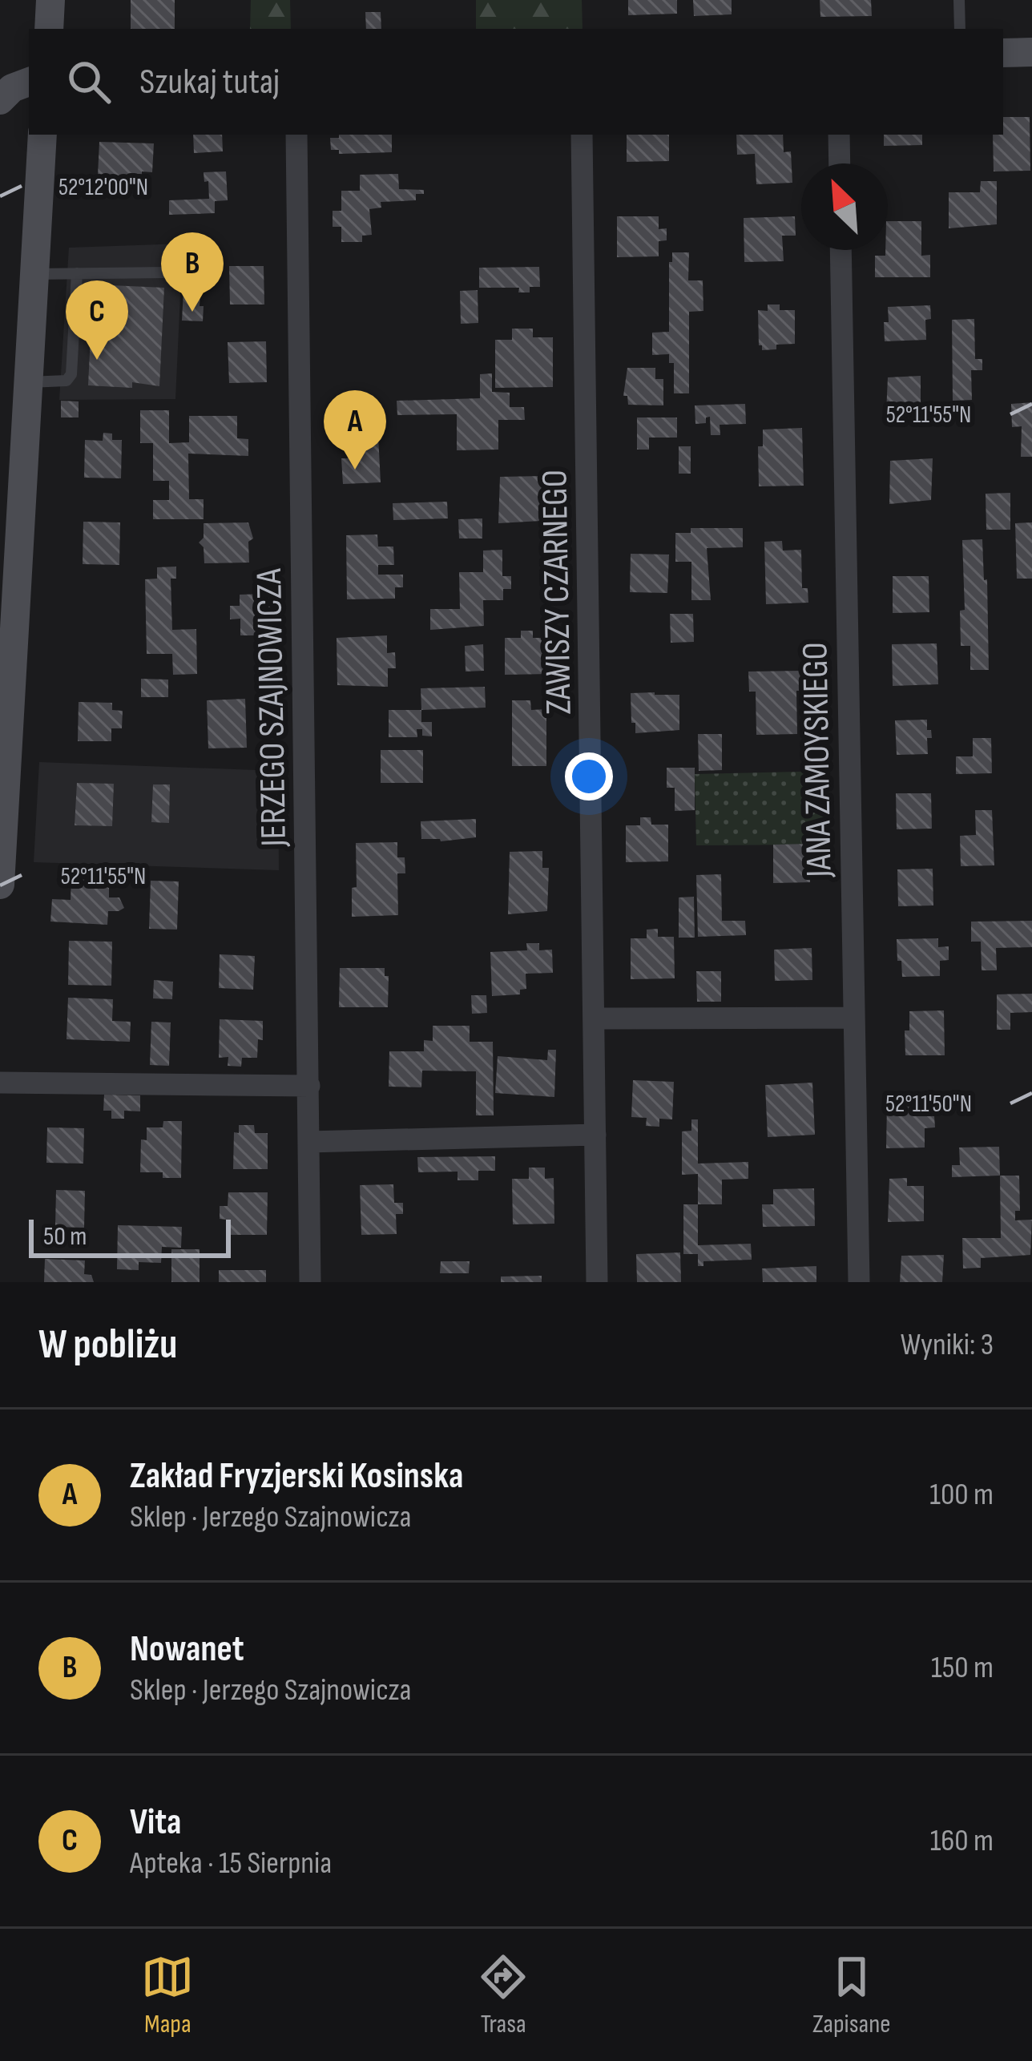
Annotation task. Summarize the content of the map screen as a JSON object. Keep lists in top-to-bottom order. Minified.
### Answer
{"streets":{"street":["ZAWISZY CZARNEGO","JERZEGO SZAJNOWICZA","JANA ZAMOYSKIEGO"]},"scale_bar":"50 m","north":"top left","page":{"search":"Szukaj tutaj","pins":["B","C","A"],"scale":"50 m","heading":["W pobliżu","Wyniki: 3"],"list":[{"mark":"A","name":"Zakład Fryzjerski Kosinska","note":"Sklep · Jerzego Szajnowicza","value":"100 m"},{"mark":"B","name":"Nowanet","note":"Sklep · Jerzego Szajnowicza","value":"150 m"},{"mark":"C","name":"Vita","note":"Apteka · 15 Sierpnia","value":"160 m"}],"nav":["Mapa","Trasa","Zapisane"]},"coordinates":["52°12'00\"N","52°11'55\"N","52°11'50\"N"]}
